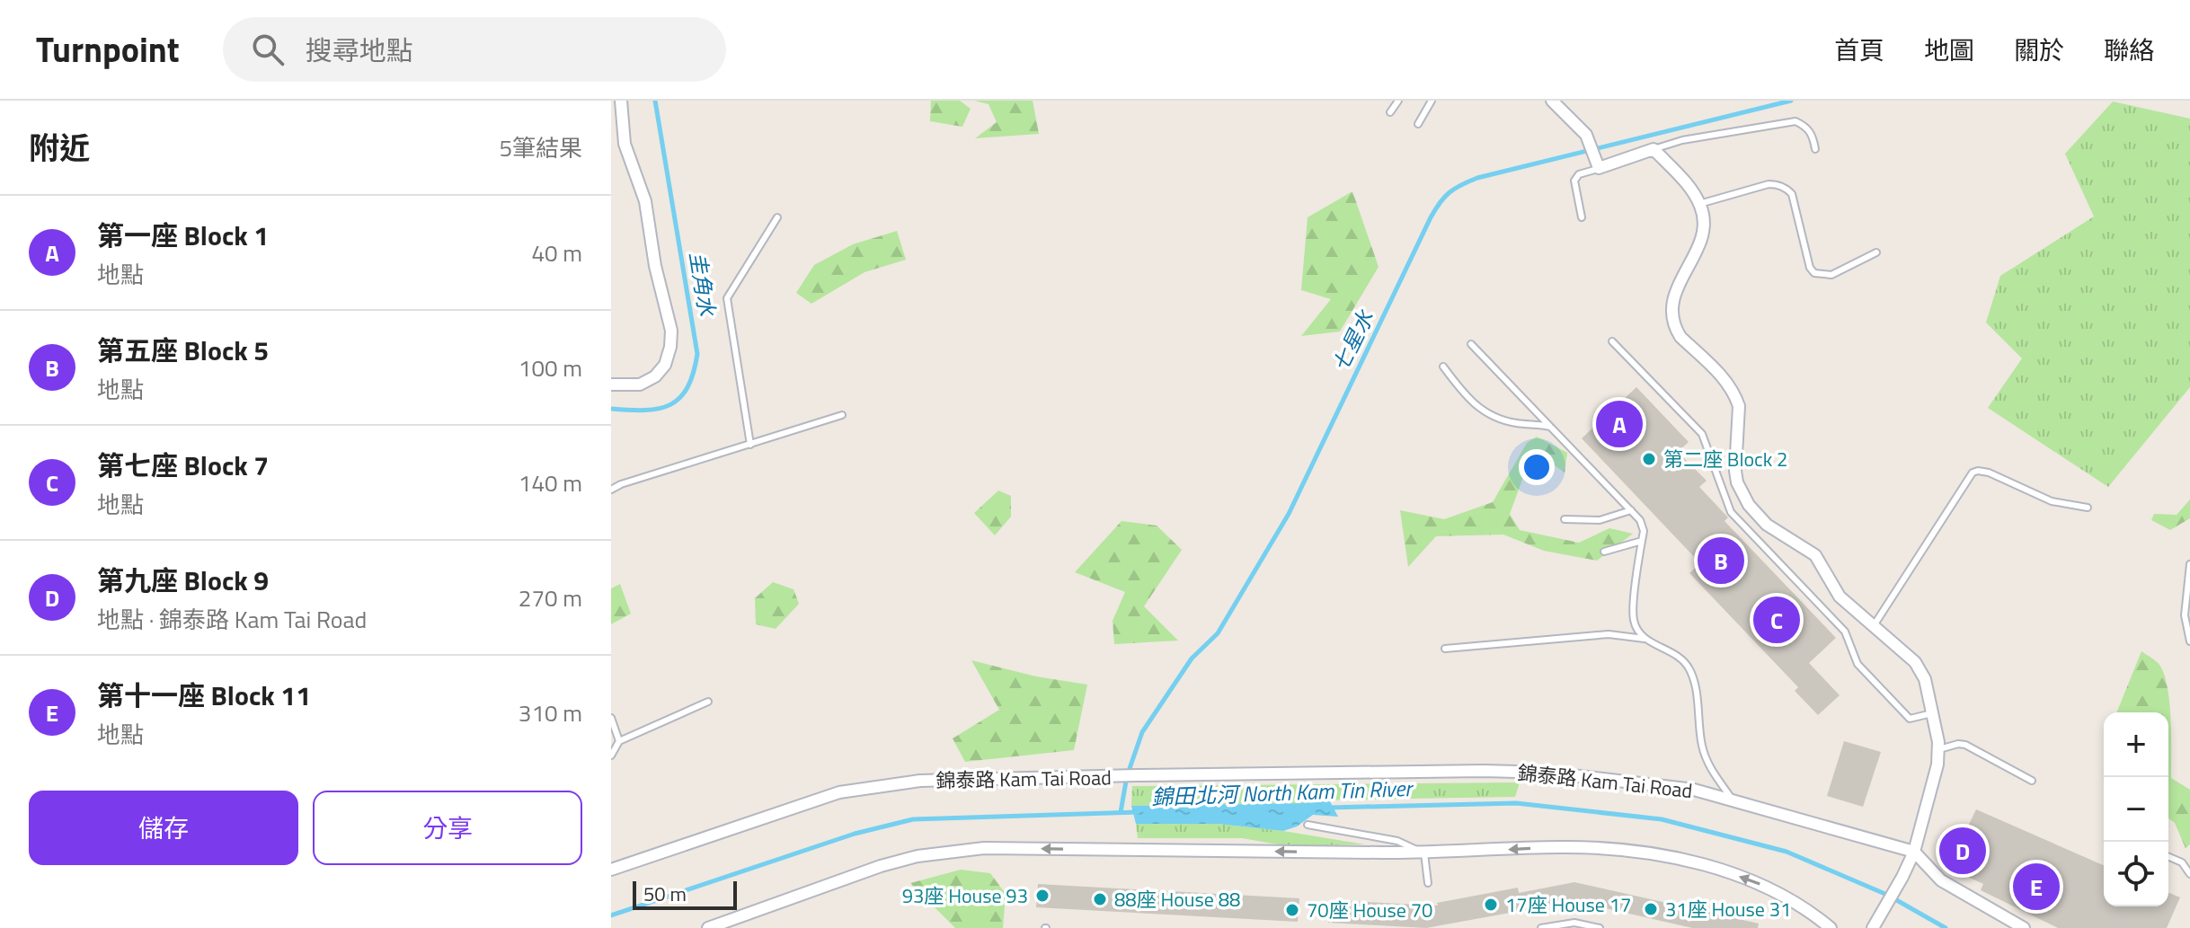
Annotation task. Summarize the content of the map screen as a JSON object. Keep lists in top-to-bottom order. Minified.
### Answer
{"streets":{"street":["錦泰路 Kam Tai Road"]},"water":["圭角水","七星水","錦田北河 North Kam Tin River"],"places":["第二座 Block 2","93座 House 93","88座 House 88","17座 House 17","31座 House 31","70座 House 70"],"scale_bar":"50 m","page":{"header":"Turnpoint","search":"搜尋地點","nav":["首頁","地圖","關於","聯絡"],"heading":["附近","5筆結果"],"list":[{"mark":"A","name":"第一座 Block 1","note":"地點","value":"40 m"},{"mark":"B","name":"第五座 Block 5","note":"地點","value":"100 m"},{"mark":"C","name":"第七座 Block 7","note":"地點","value":"140 m"},{"mark":"D","name":"第九座 Block 9","note":"地點 · 錦泰路 Kam Tai Road","value":"270 m"},{"mark":"E","name":"第十一座 Block 11","note":"地點","value":"310 m"}],"pins":["A","B","C","D","E"],"map_buttons":["+","−"],"buttons":["儲存","分享"],"scale":"50 m"}}
